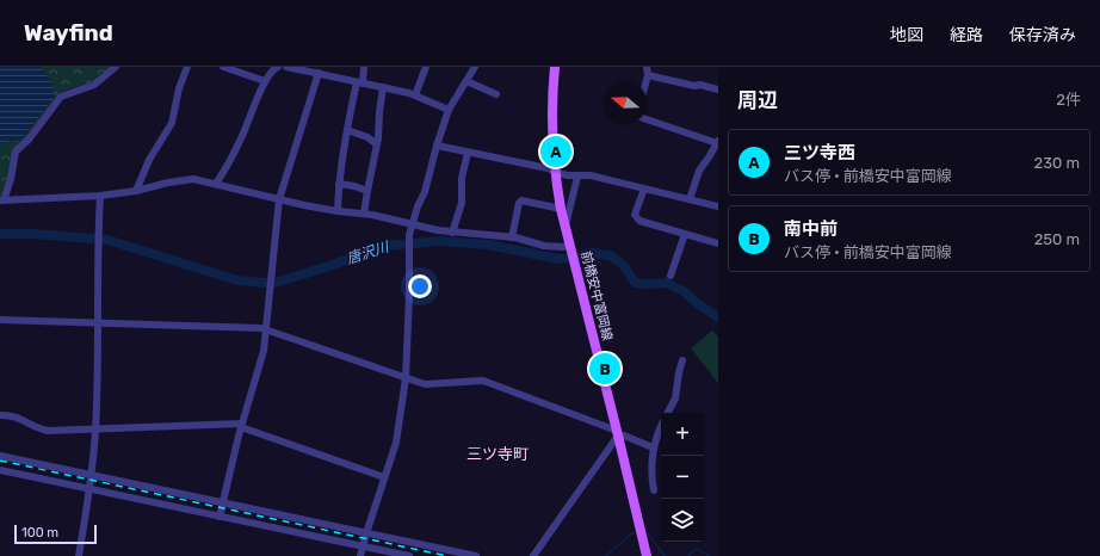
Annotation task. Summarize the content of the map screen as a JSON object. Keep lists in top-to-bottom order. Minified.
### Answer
{"streets":{"main road":["前橋安中富岡線"]},"districts":["三ツ寺町"],"water":["唐沢川"],"scale_bar":"100 m","north":"left","page":{"header":"Wayfind","nav":["地図","経路","保存済み"],"heading":["周辺","2件"],"list":[{"mark":"A","name":"三ツ寺西","note":"バス停 · 前橋安中富岡線","value":"230 m"},{"mark":"B","name":"南中前","note":"バス停 · 前橋安中富岡線","value":"250 m"}],"pins":["A","B"],"map_buttons":["+","−"],"scale":"100 m"}}
